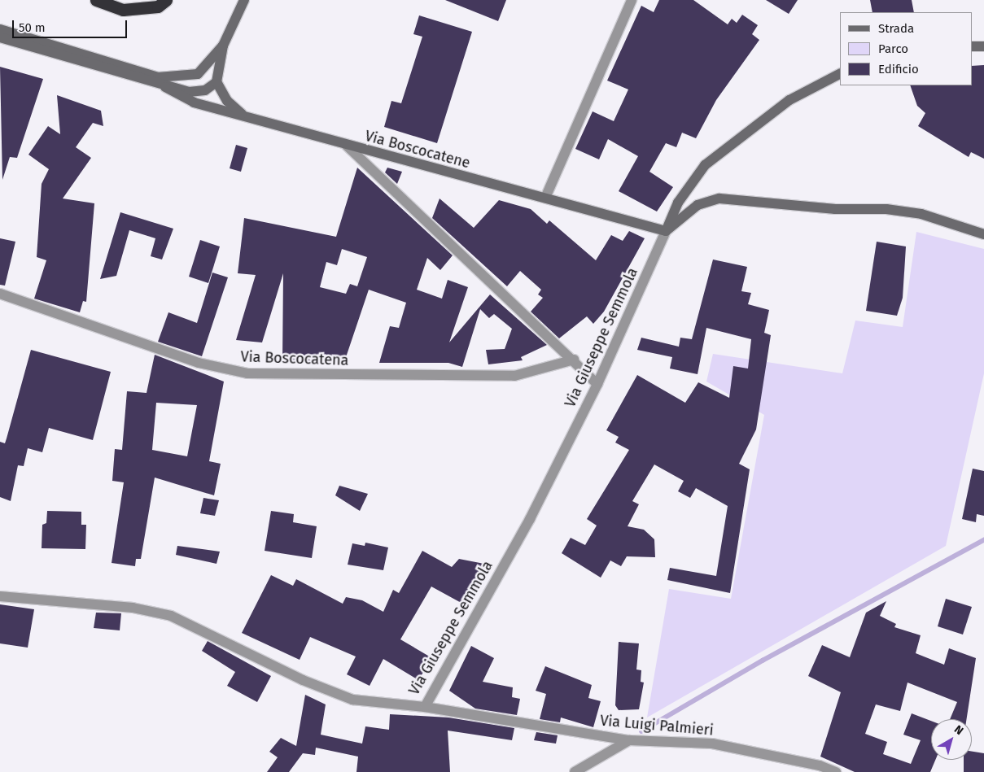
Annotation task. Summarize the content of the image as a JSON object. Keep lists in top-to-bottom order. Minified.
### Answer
{"streets":{"street":["Via Boscocatene","Via Giuseppe Semmola","Via Boscocatena","Via Luigi Palmieri"]},"crossings":[["Via Boscocatene","Via Giuseppe Semmola"],["Via Giuseppe Semmola","Via Luigi Palmieri"]],"legend":["Strada","Parco","Edificio"],"scale_bar":"50 m","north":"top right"}
